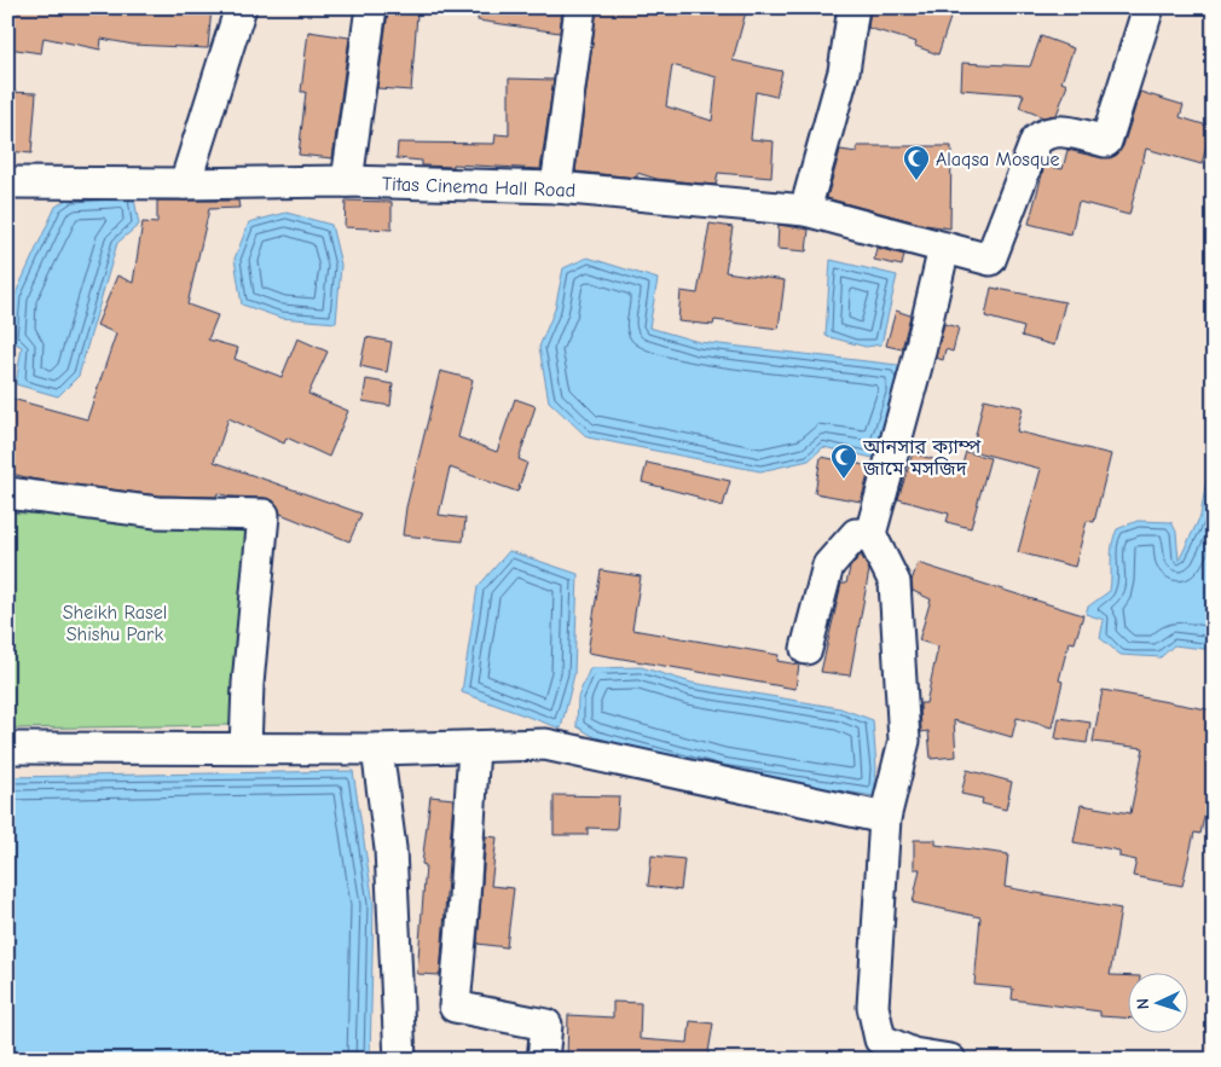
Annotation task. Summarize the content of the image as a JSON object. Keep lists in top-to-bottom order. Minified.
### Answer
{"streets":{"street":["Titas Cinema Hall Road"]},"parks":["Sheikh Rasel Shishu Park"],"places":{"mosque":["Alaqsa Mosque","আনসার ক্যাম্প জামে মসজিদ"]},"north":"left"}
